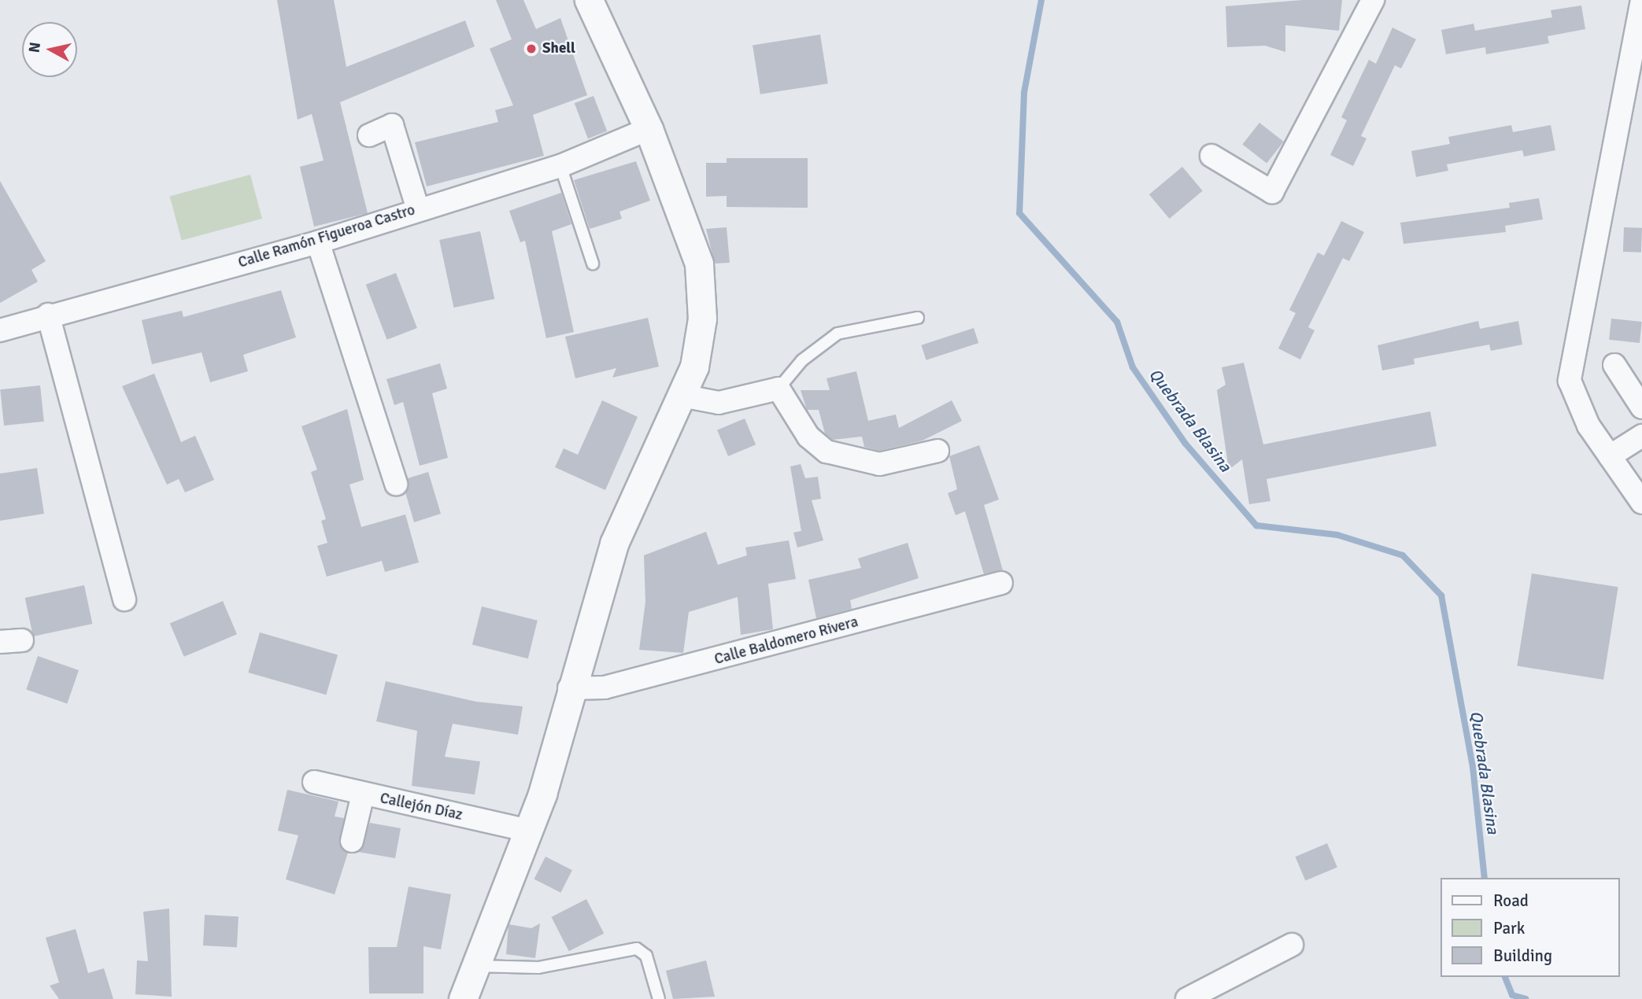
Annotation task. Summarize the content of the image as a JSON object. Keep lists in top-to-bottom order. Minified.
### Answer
{"streets":{"street":["Calle Ramón Figueroa Castro","Calle Baldomero Rivera","Callejón Díaz"]},"water":["Quebrada Blasina"],"places":["Shell"],"legend":["Road","Park","Building"],"north":"left"}
